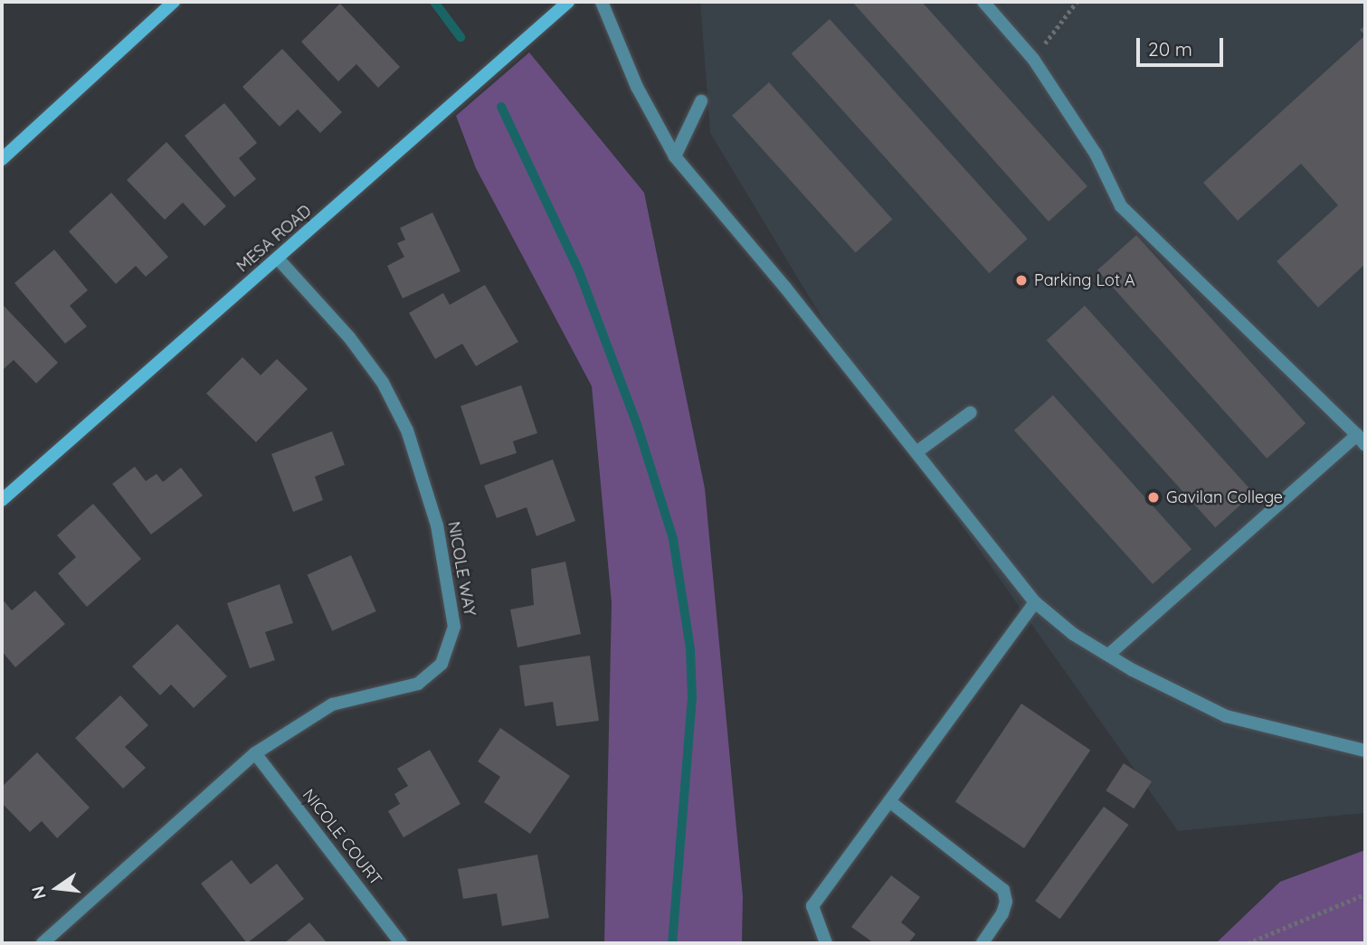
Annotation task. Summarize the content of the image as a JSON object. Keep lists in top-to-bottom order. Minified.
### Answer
{"streets":{"street":["MESA ROAD","NICOLE WAY","NICOLE COURT"]},"crossings":[["MESA ROAD","NICOLE WAY"],["NICOLE WAY","NICOLE COURT"]],"places":["Parking Lot A","Gavilan College"],"scale_bar":"20 m","north":"left"}
